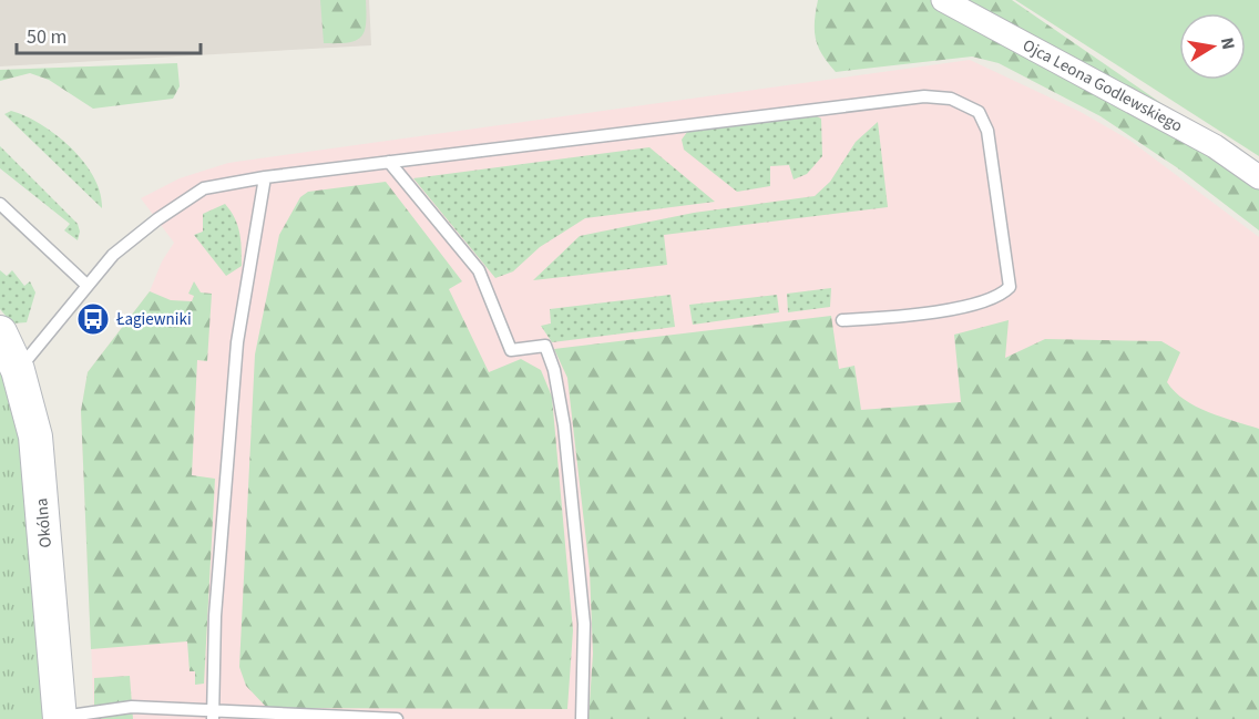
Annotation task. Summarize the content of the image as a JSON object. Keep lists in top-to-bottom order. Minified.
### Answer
{"streets":{"street":["Ojca Leona Godlewskiego","Okólna"]},"places":{"bus stop":["Łagiewniki"]},"scale_bar":"50 m","north":"right"}
